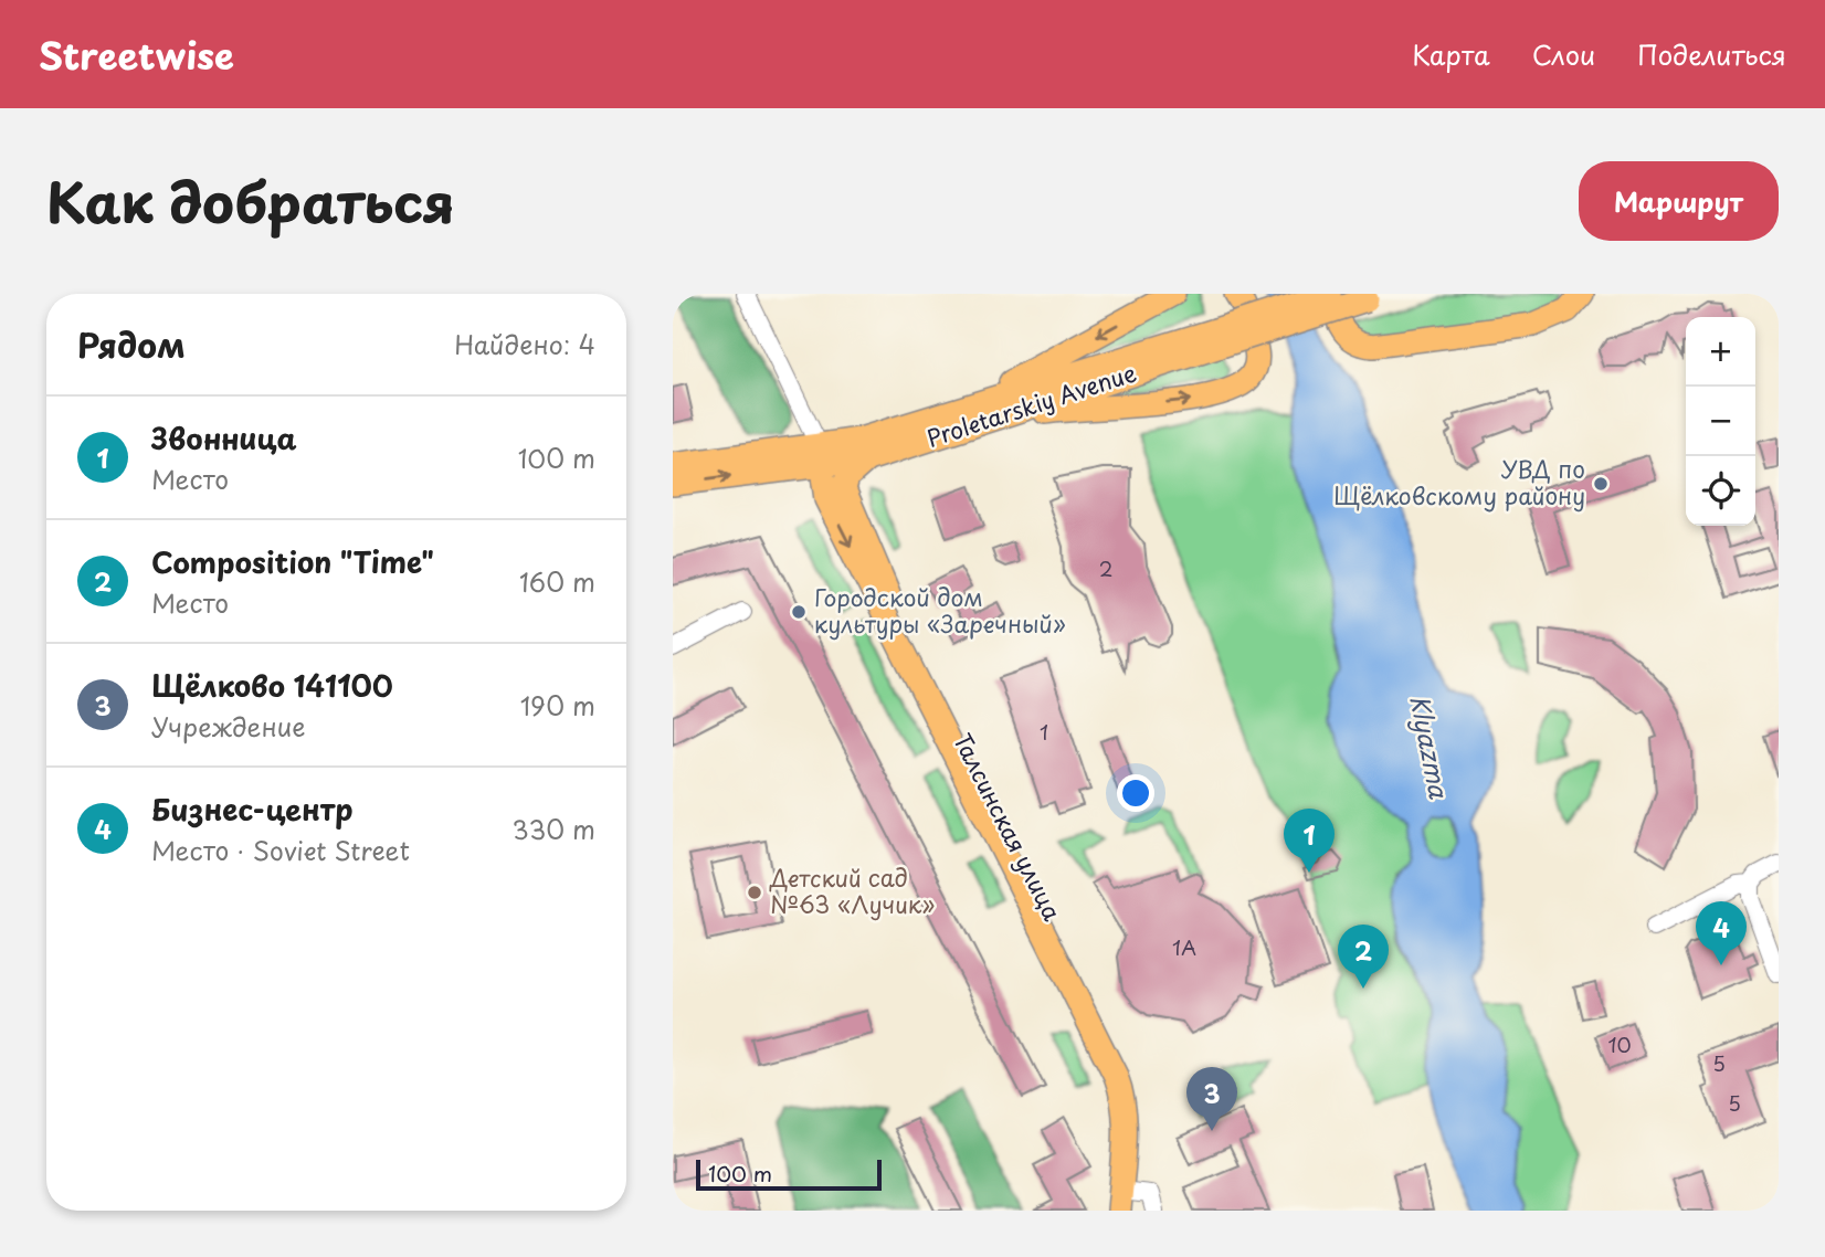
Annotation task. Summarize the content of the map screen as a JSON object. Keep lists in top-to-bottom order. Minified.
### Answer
{"streets":{"main road":["Proletarskiy Avenue","Талсинская улица"]},"crossings":[["Proletarskiy Avenue","Талсинская улица"]],"water":["Klyazma"],"places":["УВД по Щёлковскому району","Городской дом культуры «Заречный»","Детский сад №63 «Лучик»"],"house_numbers":["2","1","1А","10","5","5"],"scale_bar":"100 m","page":{"header":"Streetwise","nav":["Карта","Слои","Поделиться"],"title":"Как добраться","buttons":"Маршрут","heading":["Рядом","Найдено: 4"],"map_buttons":["+","−"],"list":[{"mark":"1","name":"Звонница","note":"Место","value":"100 m"},{"mark":"2","name":"Composition \"Time\"","note":"Место","value":"160 m"},{"mark":"3","name":"Щёлково 141100","note":"Учреждение","value":"190 m"},{"mark":"4","name":"Бизнес-центр","note":"Место · Soviet Street","value":"330 m"}],"pins":["1","4","2","3"],"scale":"100 m"}}
